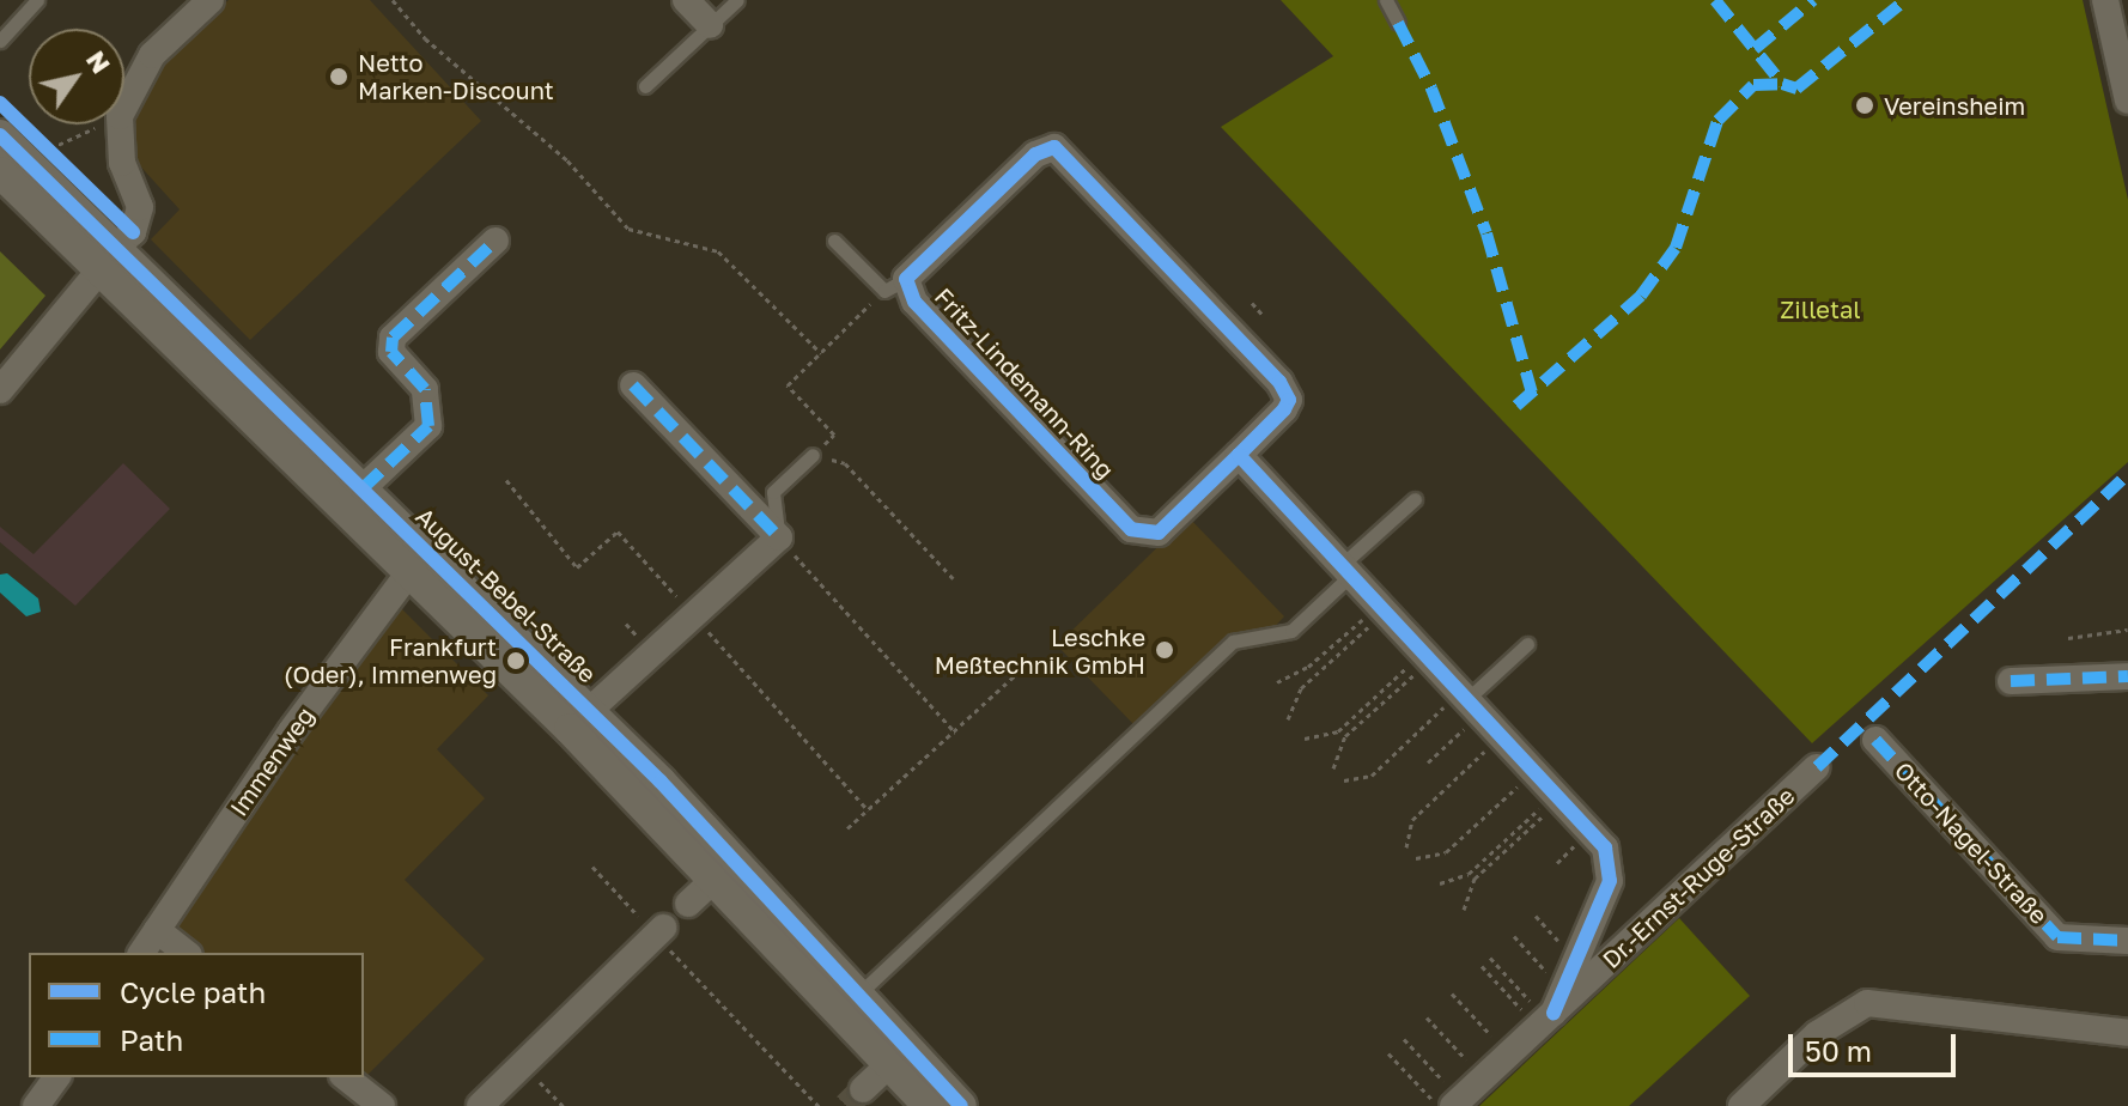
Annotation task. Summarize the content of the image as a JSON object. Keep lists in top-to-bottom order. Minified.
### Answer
{"streets":{"street":["Fritz-Lindemann-Ring","August-Bebel-Straße","Immenweg","Otto-Nagel-Straße","Dr.-Ernst-Ruge-Straße"]},"crossings":[["August-Bebel-Straße","Immenweg"]],"parks":["Zilletal"],"places":["Netto Marken-Discount","Vereinsheim","Leschke Meßtechnik GmbH","Frankfurt (Oder), Immenweg"],"legend":["Cycle path","Path"],"scale_bar":"50 m","north":"top right"}
